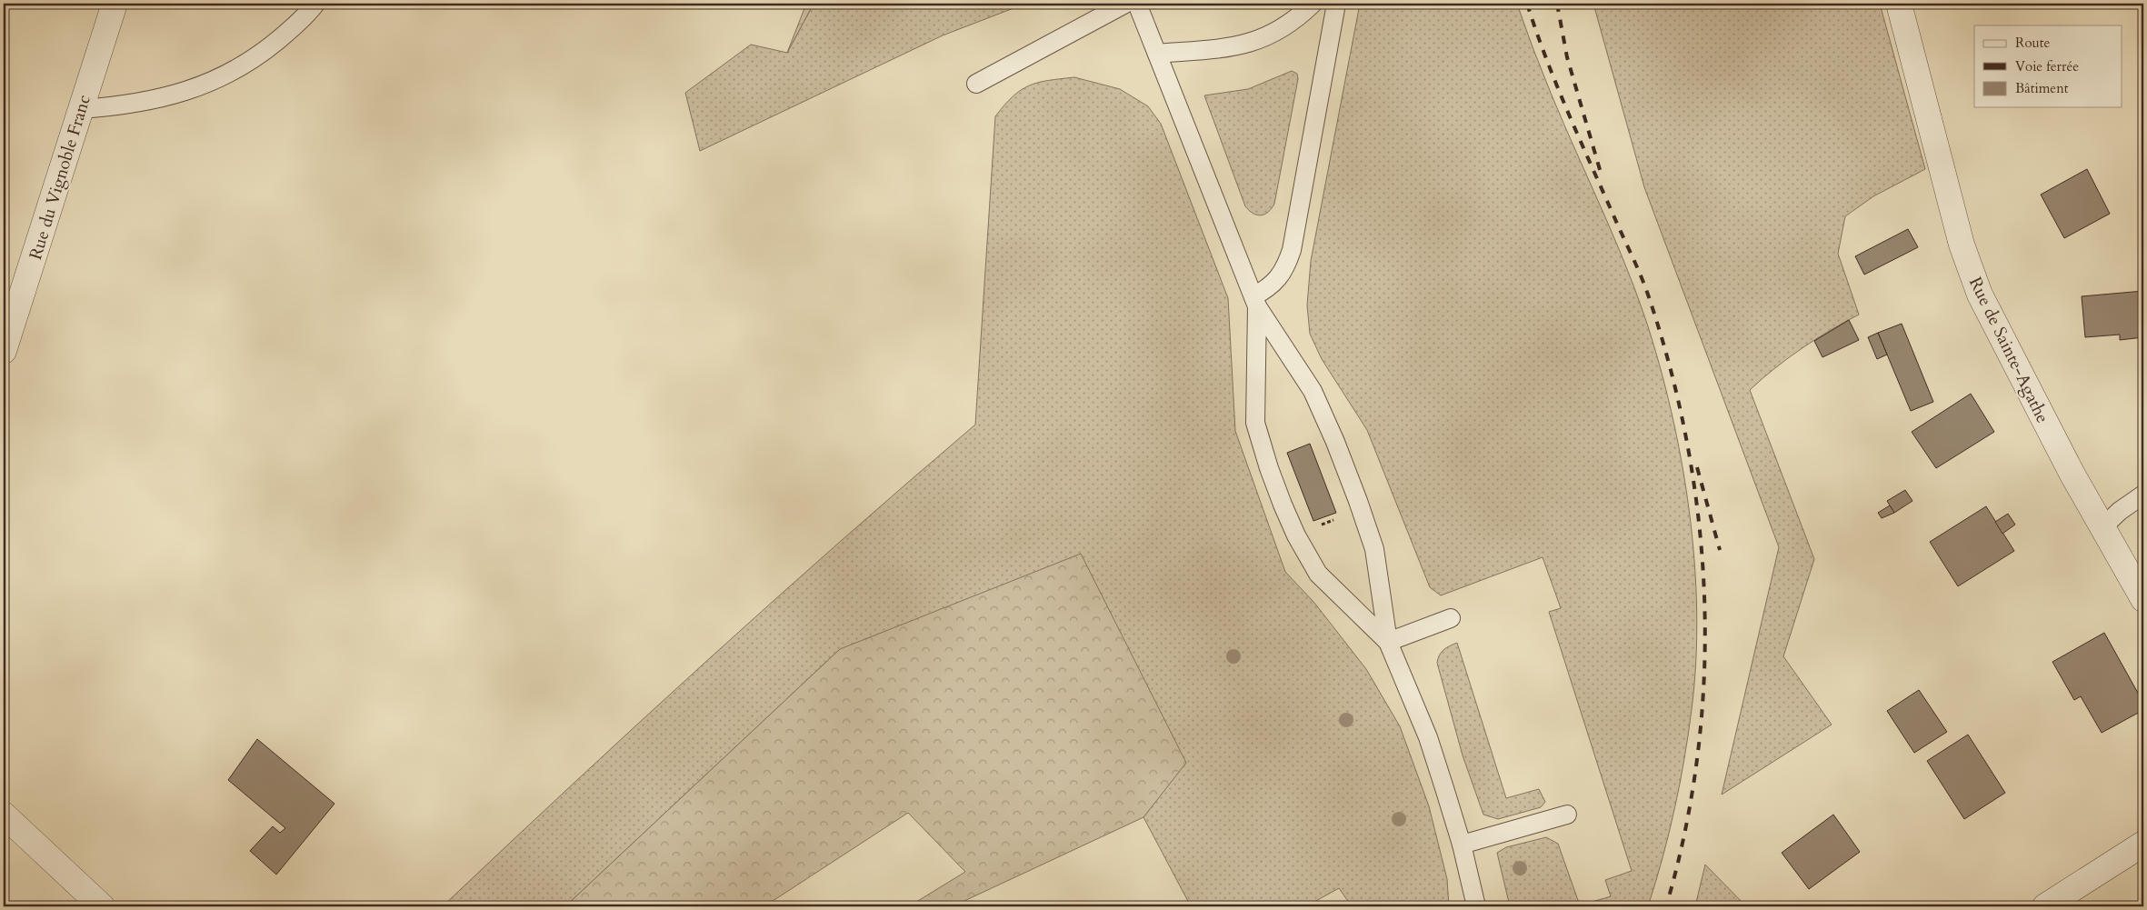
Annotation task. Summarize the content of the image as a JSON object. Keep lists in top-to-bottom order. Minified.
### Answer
{"streets":{"street":["Rue du Vignoble Franc","Rue de Sainte-Agathe"]},"legend":["Route","Voie ferrée","Bâtiment"]}
